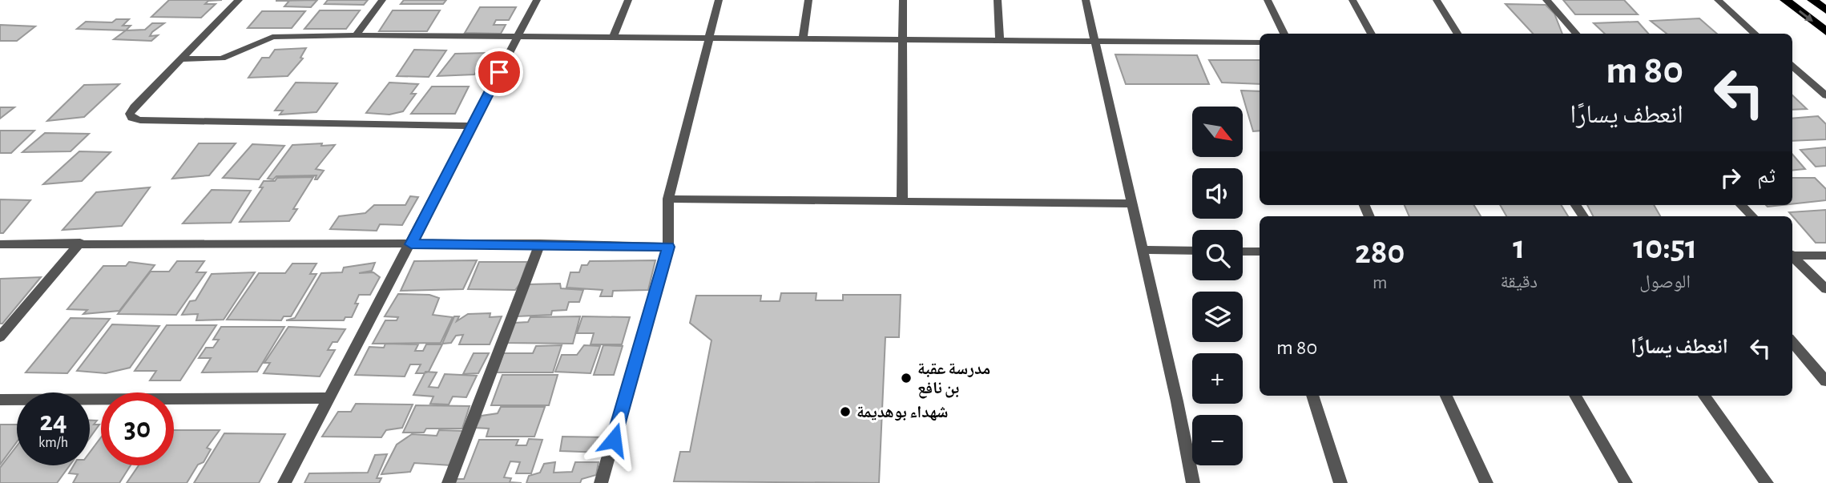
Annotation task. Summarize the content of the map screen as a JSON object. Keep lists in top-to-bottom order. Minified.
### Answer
{"places":["مدرسة عقبة بن نافع","شهداء بوهديمة"],"north":"bottom right","page":{"turn":["80 m","انعطف يسارًا"],"map_buttons":["+","−"],"then":"ثم","eta":["10:51","الوصول","1","دقيقة","280","m"],"list":[{"name":"انعطف يسارًا","value":"80 m"}],"speed":"24 km/h","limit":"30"}}
